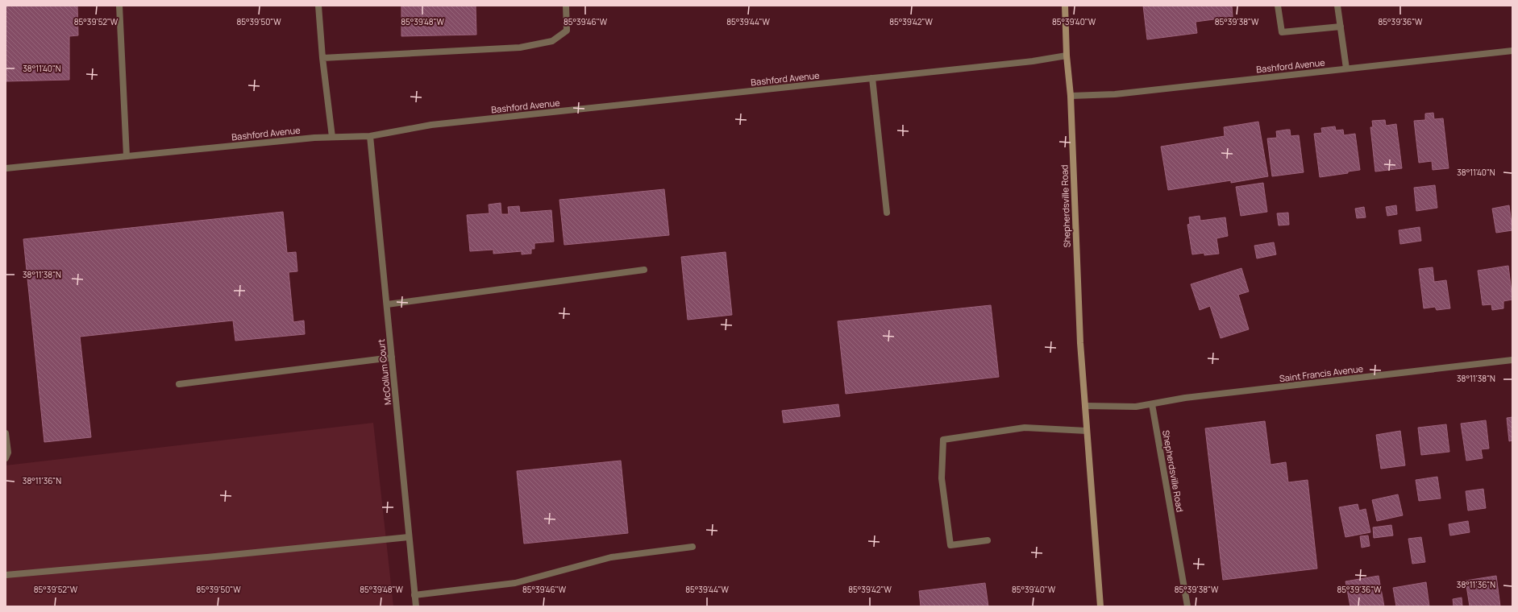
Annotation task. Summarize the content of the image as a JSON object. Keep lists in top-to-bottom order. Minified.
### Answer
{"streets":{"main road":["Shepherdsville Road"],"street":["Bashford Avenue","McCollum Court","Saint Francis Avenue"]},"crossings":[["Bashford Avenue","Shepherdsville Road"],["Bashford Avenue","McCollum Court"],["Shepherdsville Road","Saint Francis Avenue"]],"coordinates":["85°39'52\"W","85°39'50\"W","85°39'48\"W","85°39'46\"W","85°39'44\"W","85°39'42\"W","85°39'40\"W","85°39'38\"W","85°39'36\"W","38°11'40\"N","38°11'38\"N","38°11'36\"N"]}
